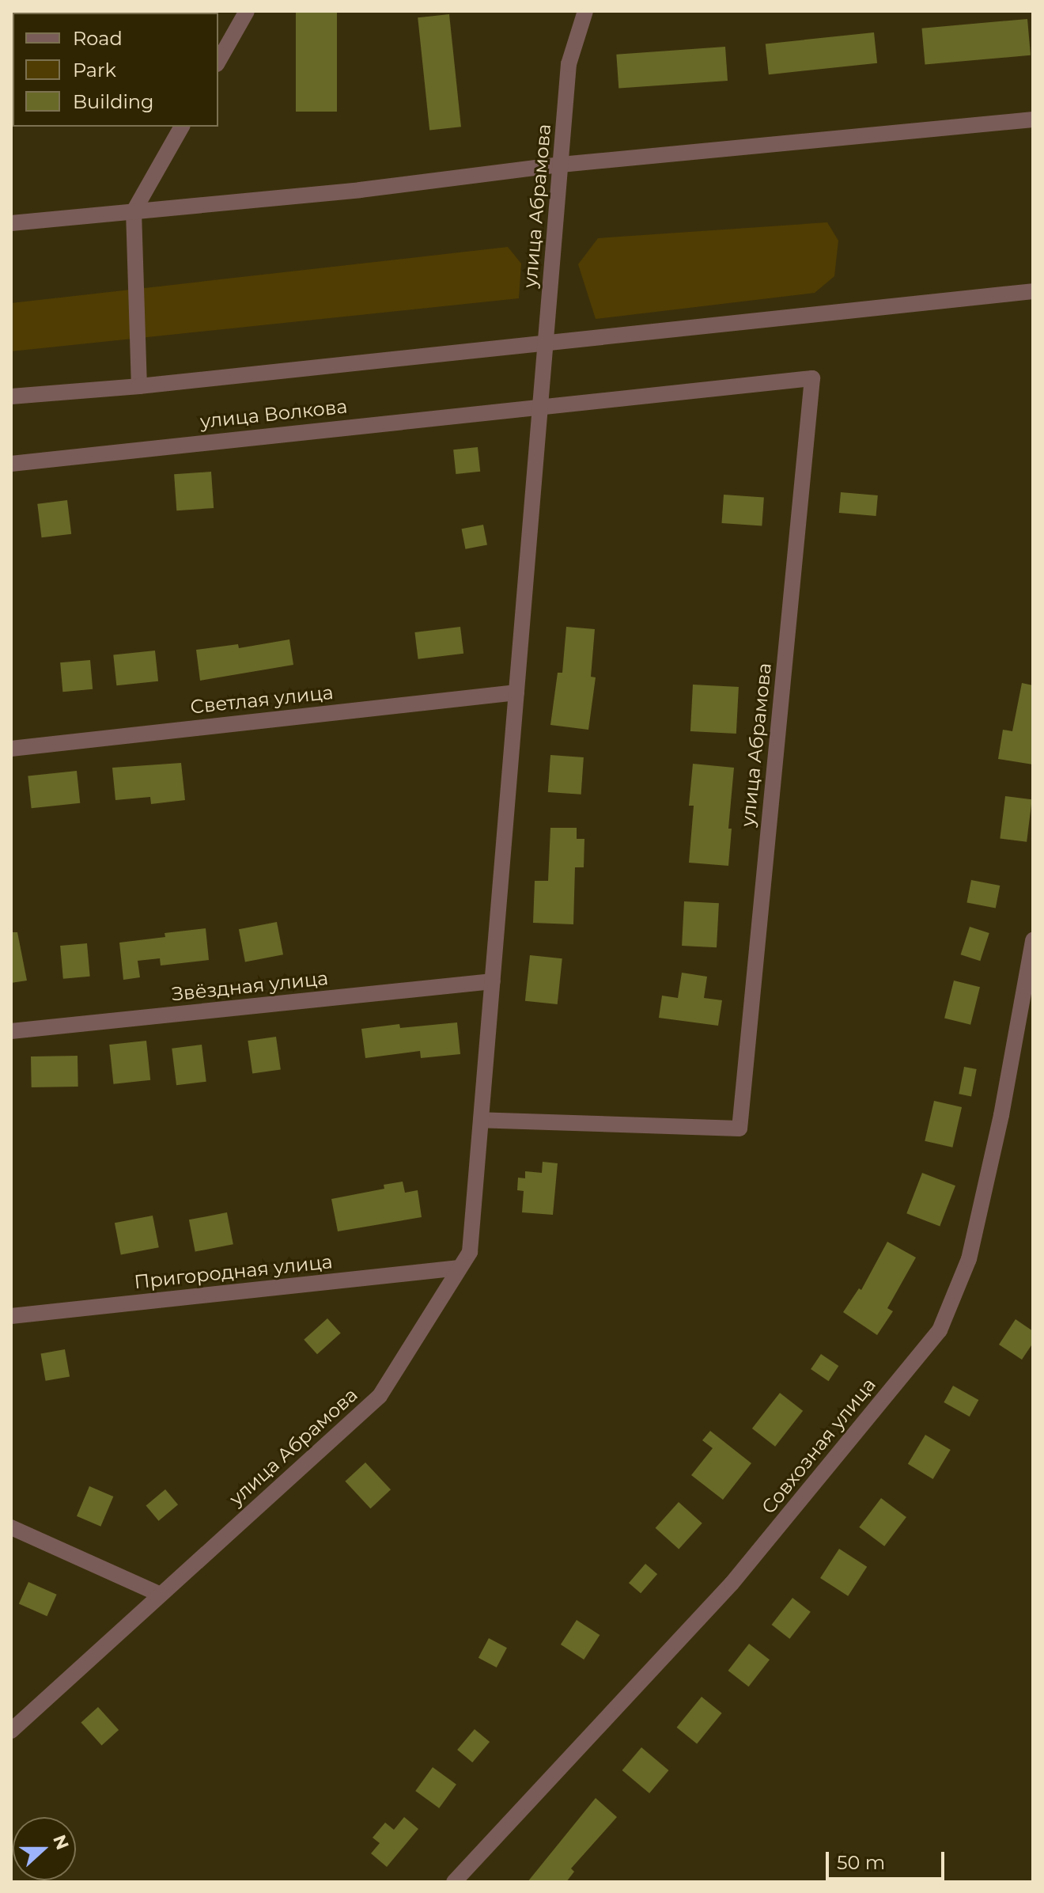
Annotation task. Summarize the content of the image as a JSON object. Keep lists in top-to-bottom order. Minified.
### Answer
{"streets":{"street":["улица Абрамова","улица Волкова","Светлая улица","Звёздная улица","Пригородная улица","Совхозная улица"]},"crossings":[["улица Абрамова","улица Волкова"],["улица Абрамова","Светлая улица"],["улица Абрамова","Звёздная улица"],["улица Абрамова","Пригородная улица"]],"legend":["Road","Park","Building"],"scale_bar":"50 m","north":"right"}
